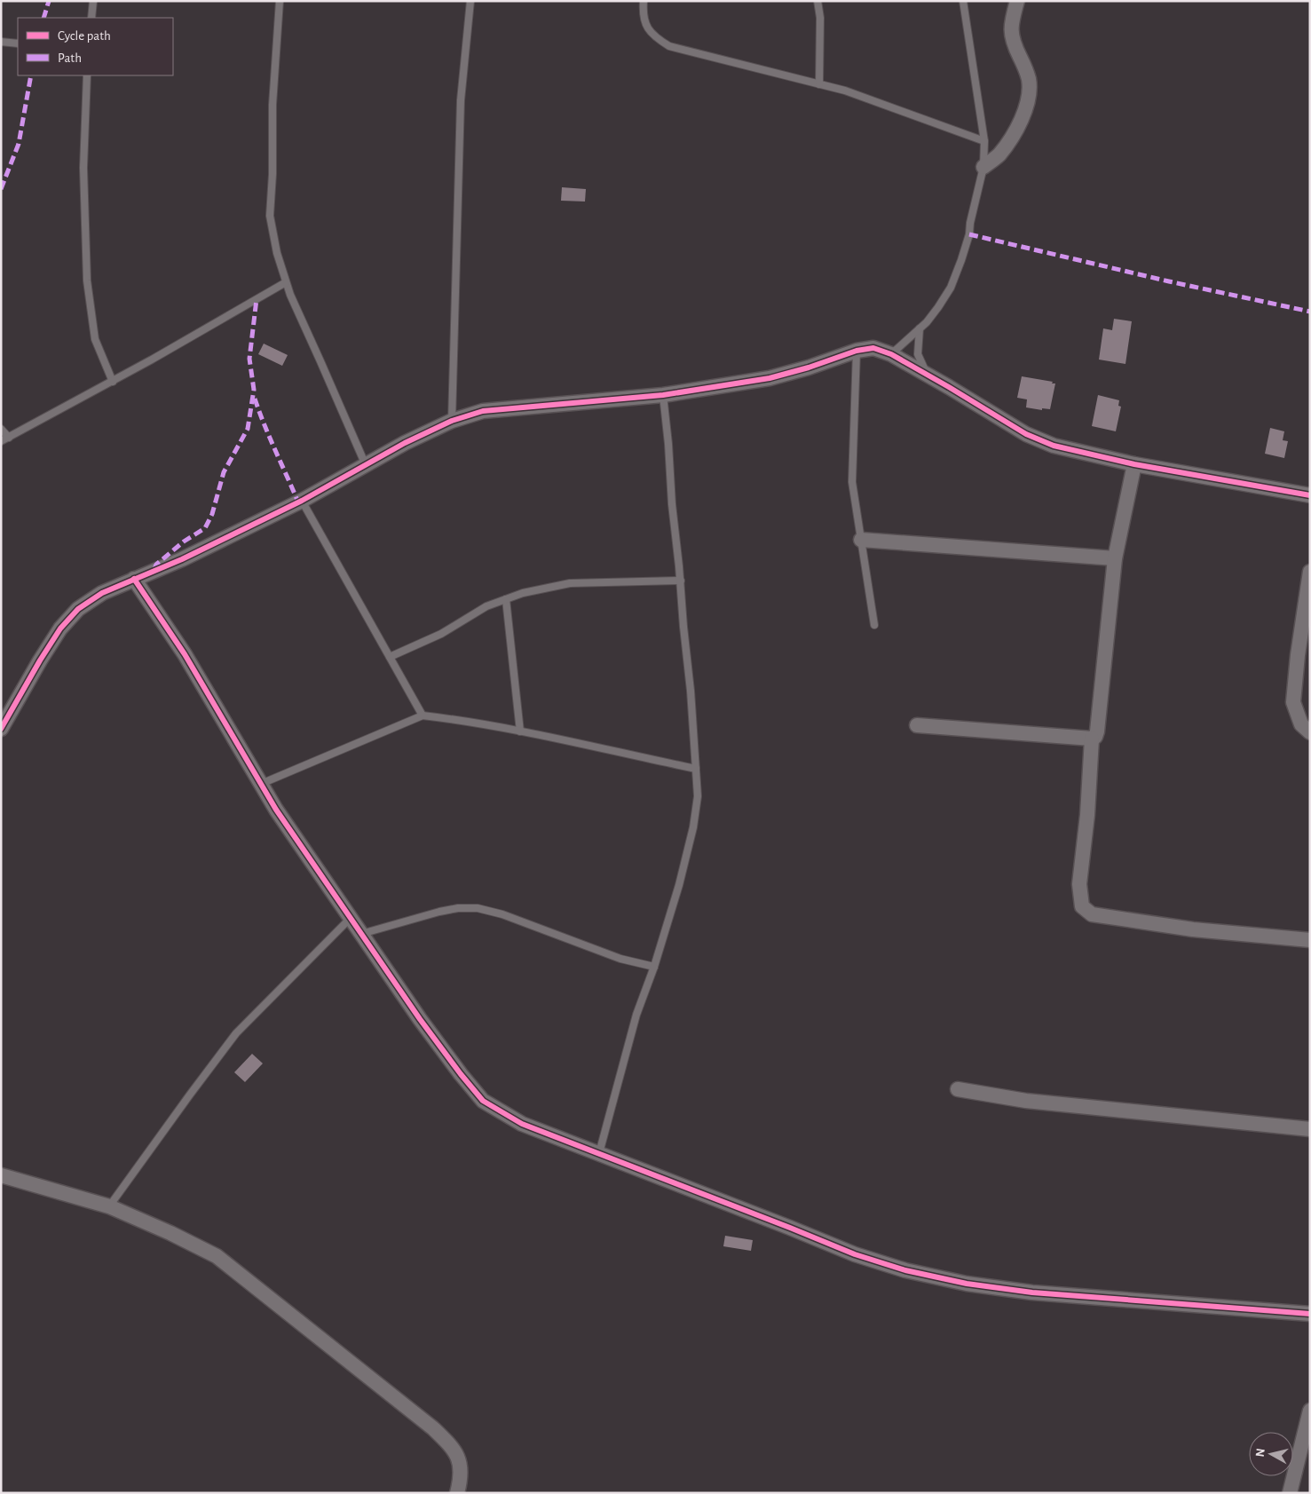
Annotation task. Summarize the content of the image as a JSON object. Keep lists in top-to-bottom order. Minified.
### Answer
{"legend":["Cycle path","Path"],"north":"left"}
